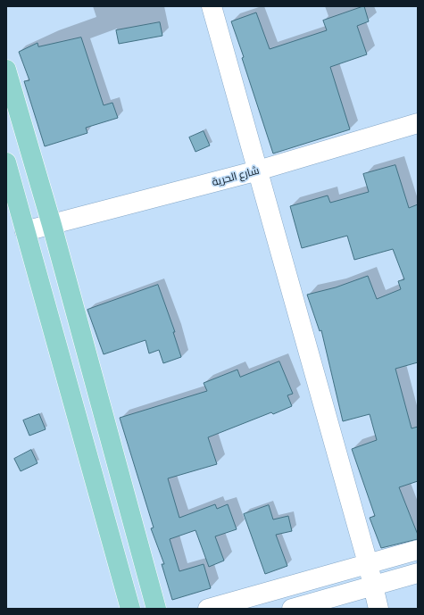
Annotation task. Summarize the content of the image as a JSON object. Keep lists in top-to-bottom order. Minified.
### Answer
{"streets":{"street":["شارع الحرية"]}}
